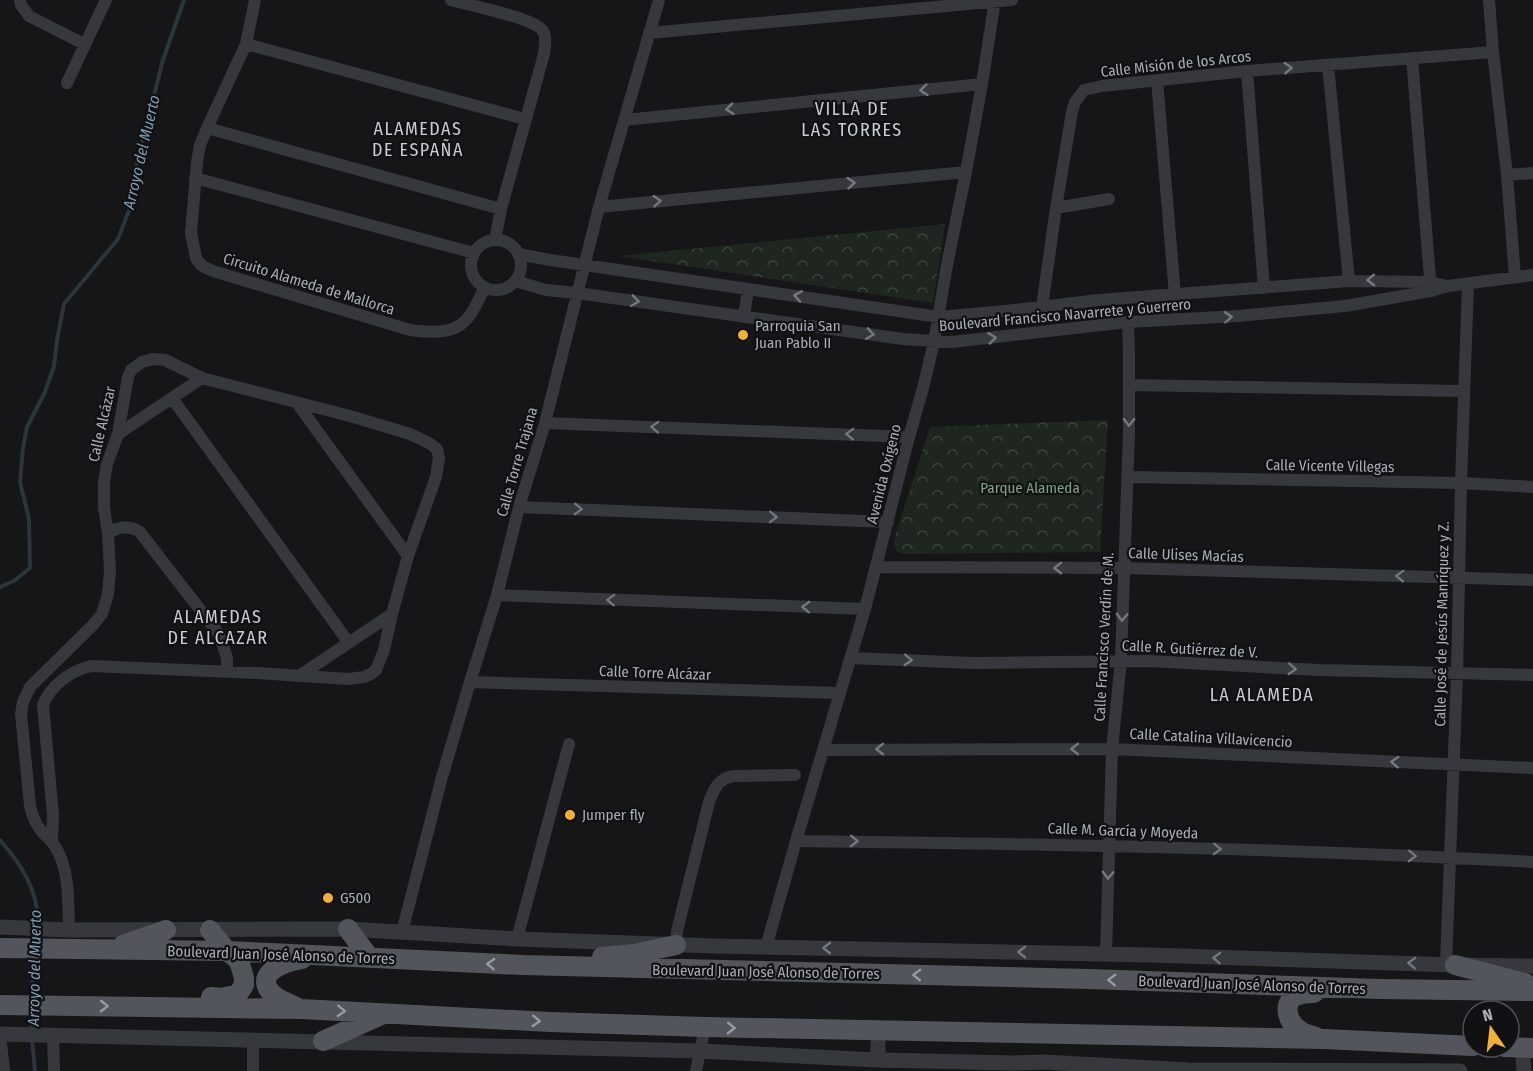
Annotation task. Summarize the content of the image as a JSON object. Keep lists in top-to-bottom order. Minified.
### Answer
{"streets":{"main road":["Boulevard Juan José Alonso de Torres"],"street":["Calle Misión de los Arcos","Circuito Alameda de Mallorca","Boulevard Francisco Navarrete y Guerrero","Calle Alcázar","Calle Torre Trajana","Calle Vicente Villegas","Avenida Oxígeno","Calle Ulises Macías","Calle José de Jesús Manríquez y Z.","Calle Francisco Verdín de M.","Calle R. Gutiérrez de V.","Calle Torre Alcázar","Calle Catalina Villavicencio","Calle M. García y Moyeda"]},"crossings":[["Calle Misión de los Arcos","Boulevard Francisco Navarrete y Guerrero"],["Boulevard Francisco Navarrete y Guerrero","Calle Torre Trajana"],["Boulevard Francisco Navarrete y Guerrero","Avenida Oxígeno"],["Boulevard Francisco Navarrete y Guerrero","Calle José de Jesús Manríquez y Z."],["Boulevard Francisco Navarrete y Guerrero","Calle Francisco Verdín de M."],["Calle Torre Trajana","Calle Torre Alcázar"],["Calle Vicente Villegas","Calle José de Jesús Manríquez y Z."],["Calle Vicente Villegas","Calle Francisco Verdín de M."],["Avenida Oxígeno","Calle Ulises Macías"],["Avenida Oxígeno","Calle R. Gutiérrez de V."],["Avenida Oxígeno","Calle Torre Alcázar"],["Avenida Oxígeno","Calle Catalina Villavicencio"],["Avenida Oxígeno","Calle M. García y Moyeda"],["Calle Ulises Macías","Calle José de Jesús Manríquez y Z."],["Calle Ulises Macías","Calle Francisco Verdín de M."],["Calle José de Jesús Manríquez y Z.","Calle R. Gutiérrez de V."],["Calle José de Jesús Manríquez y Z.","Calle Catalina Villavicencio"],["Calle José de Jesús Manríquez y Z.","Calle M. García y Moyeda"],["Calle Francisco Verdín de M.","Calle R. Gutiérrez de V."],["Calle Francisco Verdín de M.","Calle Catalina Villavicencio"],["Calle Francisco Verdín de M.","Calle M. García y Moyeda"]],"one_way":["Calle Ulises Macías","Calle Francisco Verdín de M.","Calle R. Gutiérrez de V.","Calle Catalina Villavicencio"],"districts":["VILLA DE LAS TORRES","ALAMEDAS DE ESPAÑA","ALAMEDAS DE ALCAZAR","LA ALAMEDA"],"water":["Arroyo del Muerto"],"parks":["Parque Alameda"],"places":["Parroquia San Juan Pablo II","Jumper fly","G500"],"north":"top"}
